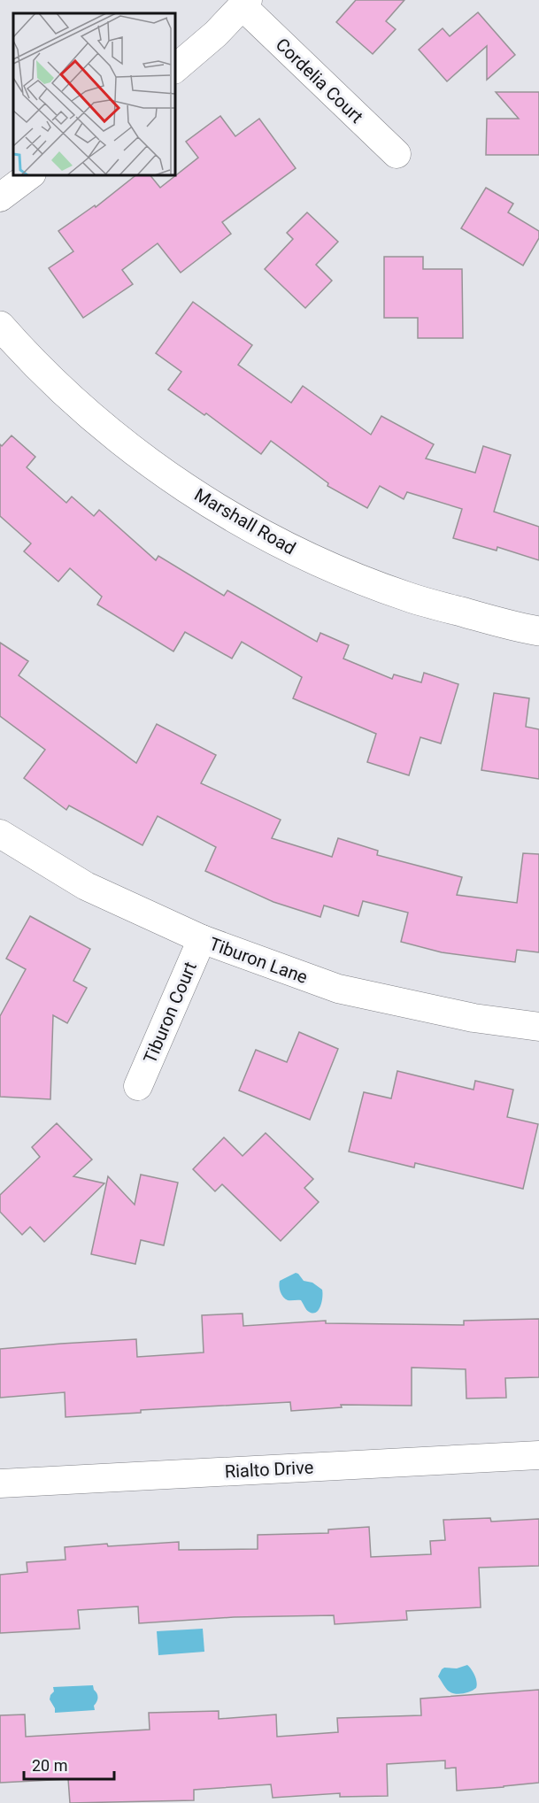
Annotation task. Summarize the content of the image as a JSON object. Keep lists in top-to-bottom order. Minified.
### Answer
{"streets":{"street":["Cordelia Court","Marshall Road","Tiburon Lane","Tiburon Court","Rialto Drive"]},"crossings":[["Tiburon Lane","Tiburon Court"]],"scale_bar":"20 m"}
